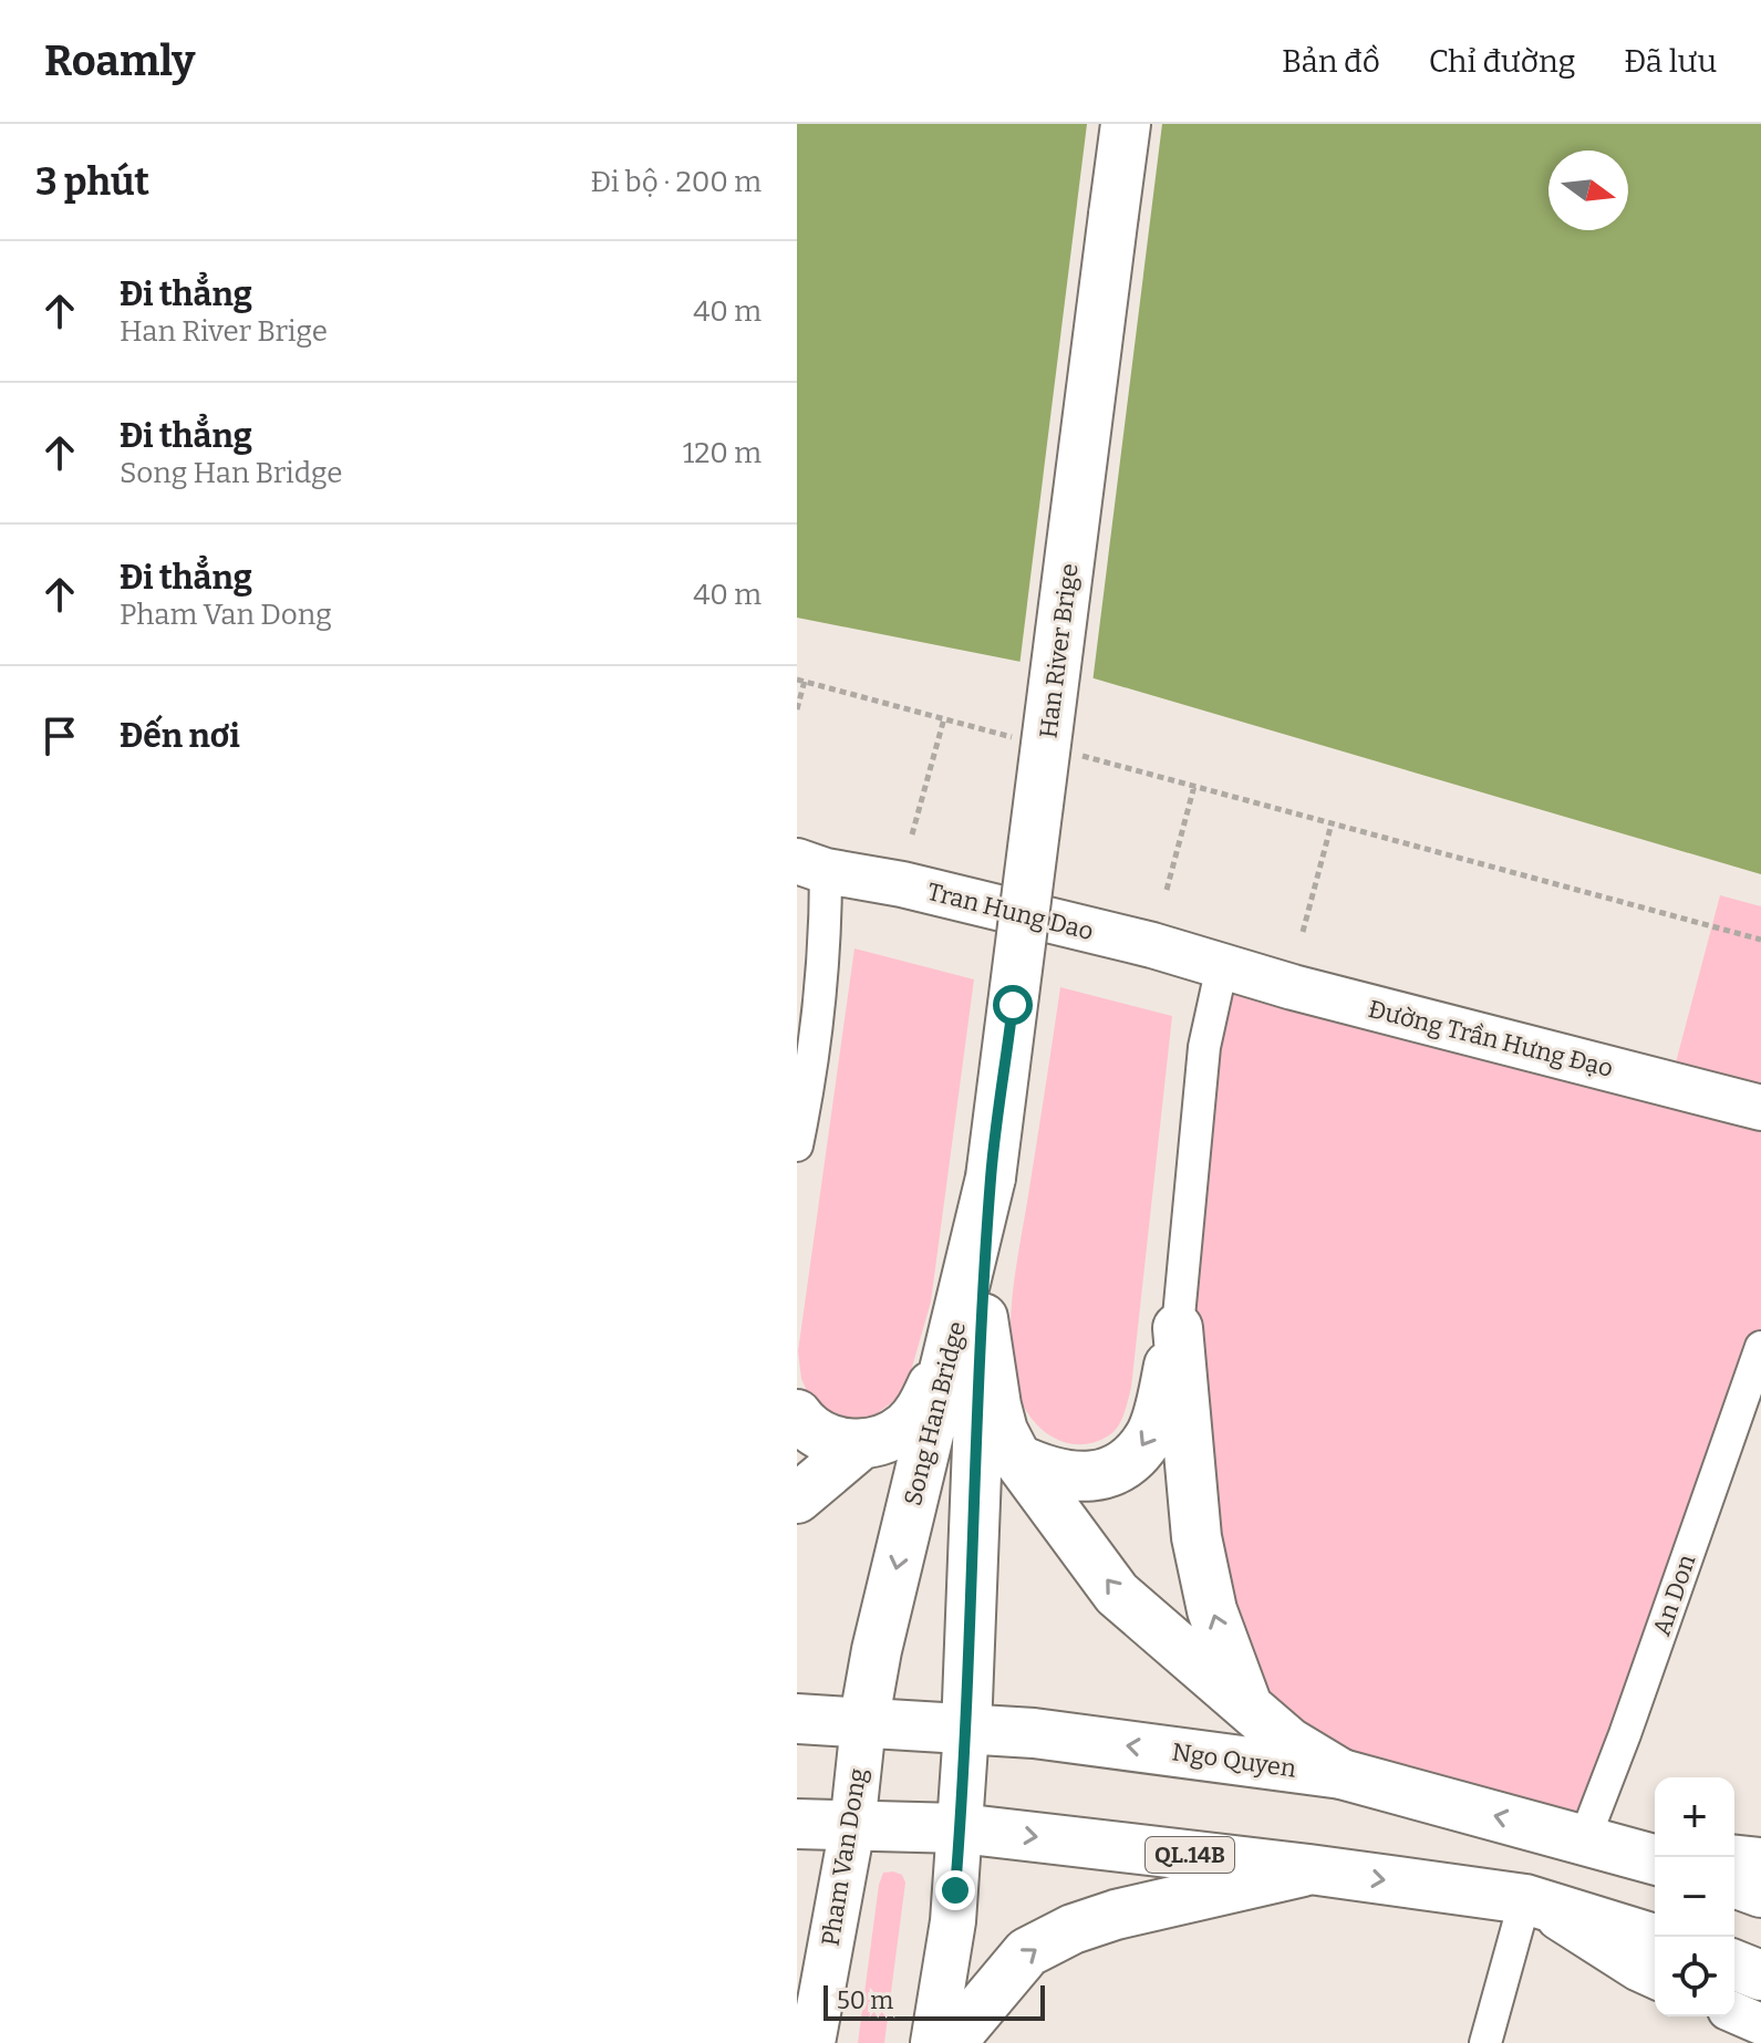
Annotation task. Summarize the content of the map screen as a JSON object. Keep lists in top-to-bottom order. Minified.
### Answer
{"streets":{"main road":["Han River Brige","Tran Hung Dao","Đường Trần Hưng Đạo","Song Han Bridge","Ngo Quyen","QL.14B","Pham Van Dong"],"street":["An Don"]},"crossings":[["Han River Brige","Song Han Bridge"],["Tran Hung Dao","Đường Trần Hưng Đạo"],["Song Han Bridge","Ngo Quyen"],["Song Han Bridge","Pham Van Dong"],["An Don","Ngo Quyen"],["Ngo Quyen","Pham Van Dong"],["QL.14B","Pham Van Dong"]],"scale_bar":"50 m","north":"right","page":{"header":"Roamly","nav":["Bản đồ","Chỉ đường","Đã lưu"],"heading":["3 phút","Đi bộ · 200 m"],"list":[["Đi thẳng","Han River Brige","40 m"],["Đi thẳng","Song Han Bridge","120 m"],["Đi thẳng","Pham Van Dong","40 m"],"Đến nơi"],"map_buttons":["+","−"],"scale":"50 m"}}
